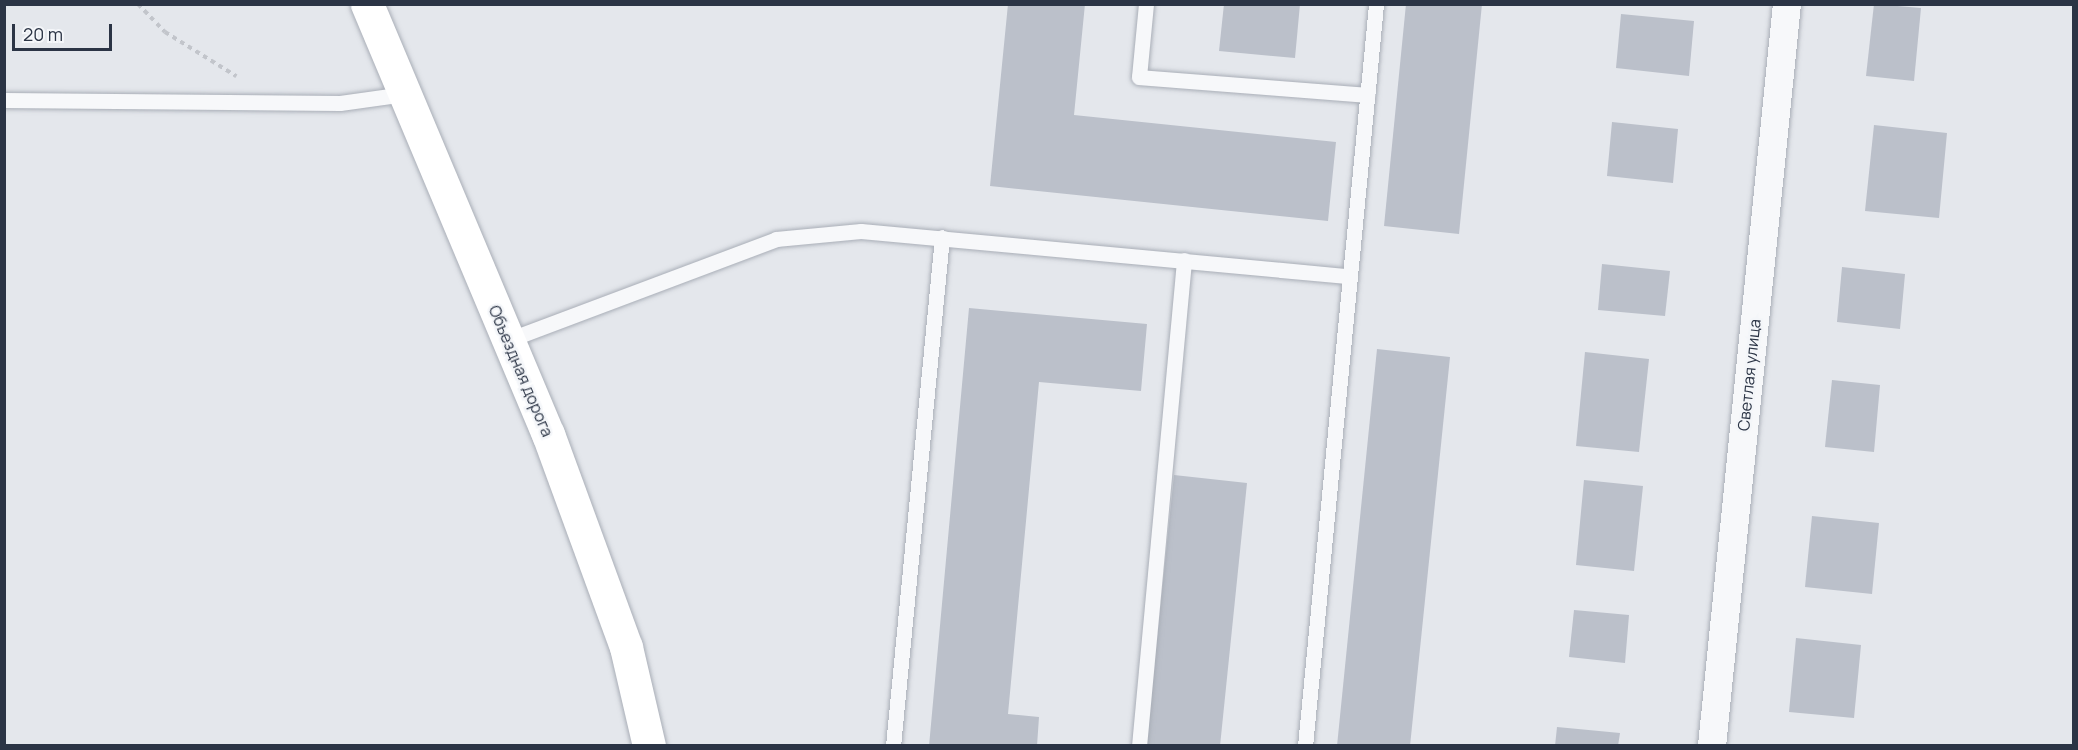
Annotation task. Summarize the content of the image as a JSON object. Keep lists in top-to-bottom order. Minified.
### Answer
{"streets":{"main road":["Объездная дорога"],"street":["Светлая улица"]},"scale_bar":"20 m"}
